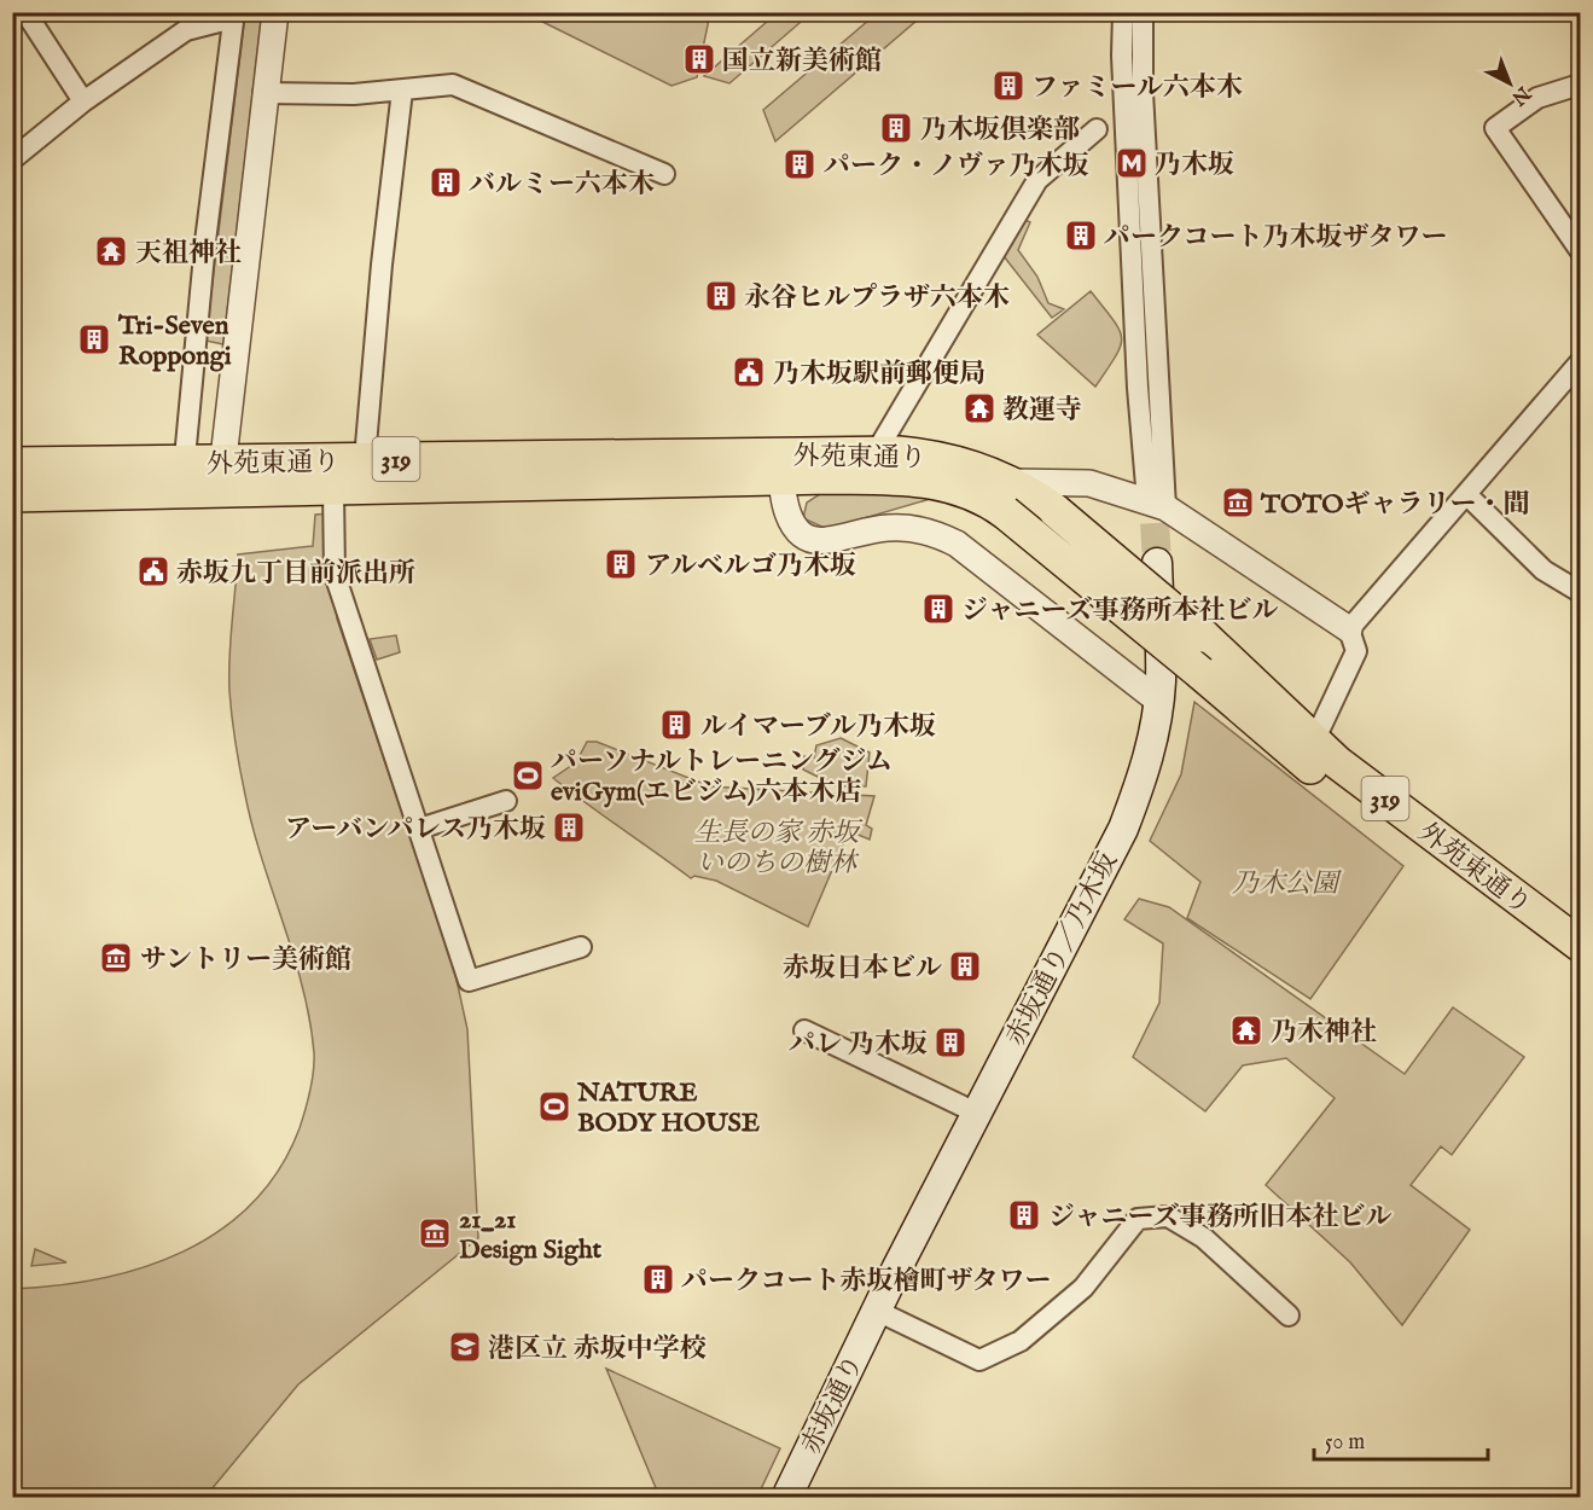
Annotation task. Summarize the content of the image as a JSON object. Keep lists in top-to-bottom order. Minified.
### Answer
{"streets":{"main road":["外苑東通り","319","赤坂通り／乃木坂","赤坂通り"]},"crossings":[["赤坂通り／乃木坂","赤坂通り"]],"parks":["生長の家 赤坂 いのちの樹林","乃木公園"],"places":{"building":["国立新美術館","ファミール六本木","乃木坂倶楽部","パーク・ノヴァ乃木坂","バルミー六本木","パークコート乃木坂ザタワー","永谷ヒルプラザ六本木","Tri-Seven Roppongi","アルベルゴ乃木坂","ジャニーズ事務所本社ビル","ルイマーブル乃木坂","アーバンパレス乃木坂","赤坂日本ビル","パレ 乃木坂","ジャニーズ事務所旧本社ビル","パークコート赤坂檜町ザタワー"],"metro station":["乃木坂"],"temple":["天祖神社","教運寺","乃木神社"],"public building":["乃木坂駅前郵便局","赤坂九丁目前派出所"],"museum":["TOTOギャラリー・間","サントリー美術館","21_21 Design Sight"],"sports":["パーソナルトレーニングジム eviGym(エビジム)六本木店","NATURE BODY HOUSE"],"school or university":["港区立 赤坂中学校"]},"scale_bar":"50 m","north":"bottom right"}
